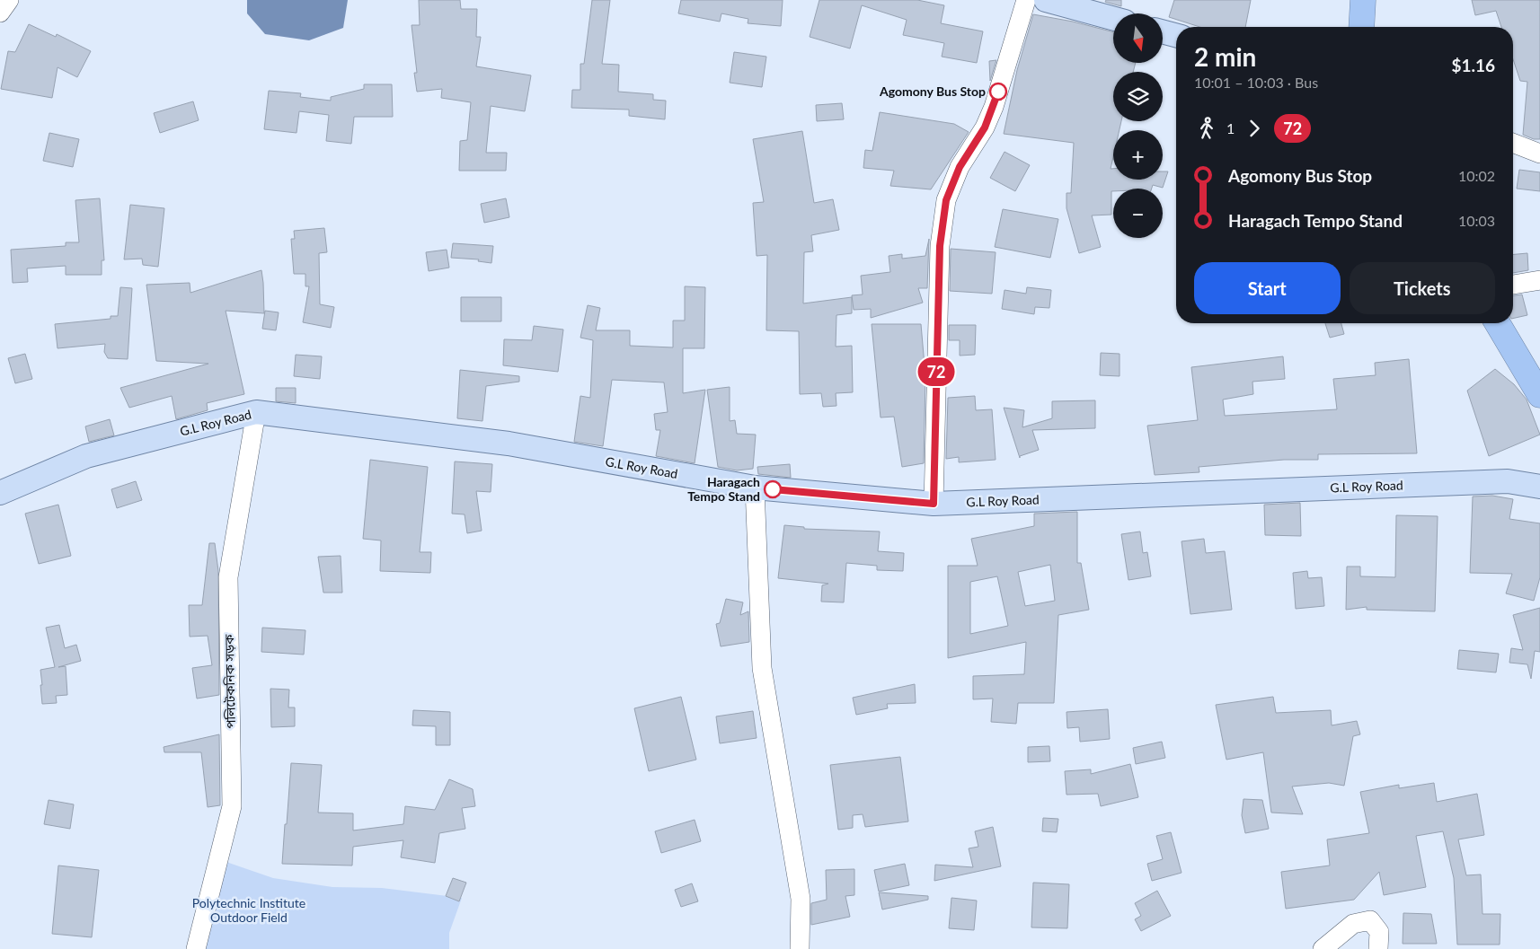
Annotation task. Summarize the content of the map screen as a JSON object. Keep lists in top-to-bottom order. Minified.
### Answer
{"streets":{"main road":["G.L Roy Road"],"street":["পলিটেকনিক সড়ক"]},"crossings":[["G.L Roy Road","পলিটেকনিক সড়ক"]],"parks":["Polytechnic Institute Outdoor Field"],"places":["Agomony Bus Stop","Haragach Tempo Stand"],"lines":["bus line 72"],"north":"bottom","page":{"on_map":"72","map_buttons":["+","−"],"heading":["2 min","10:01 – 10:03 · Bus","$1.16"],"legs":["1","72"],"list":[{"name":"Agomony Bus Stop","value":"10:02"},{"name":"Haragach Tempo Stand","value":"10:03"}],"buttons":["Start","Tickets"]}}
